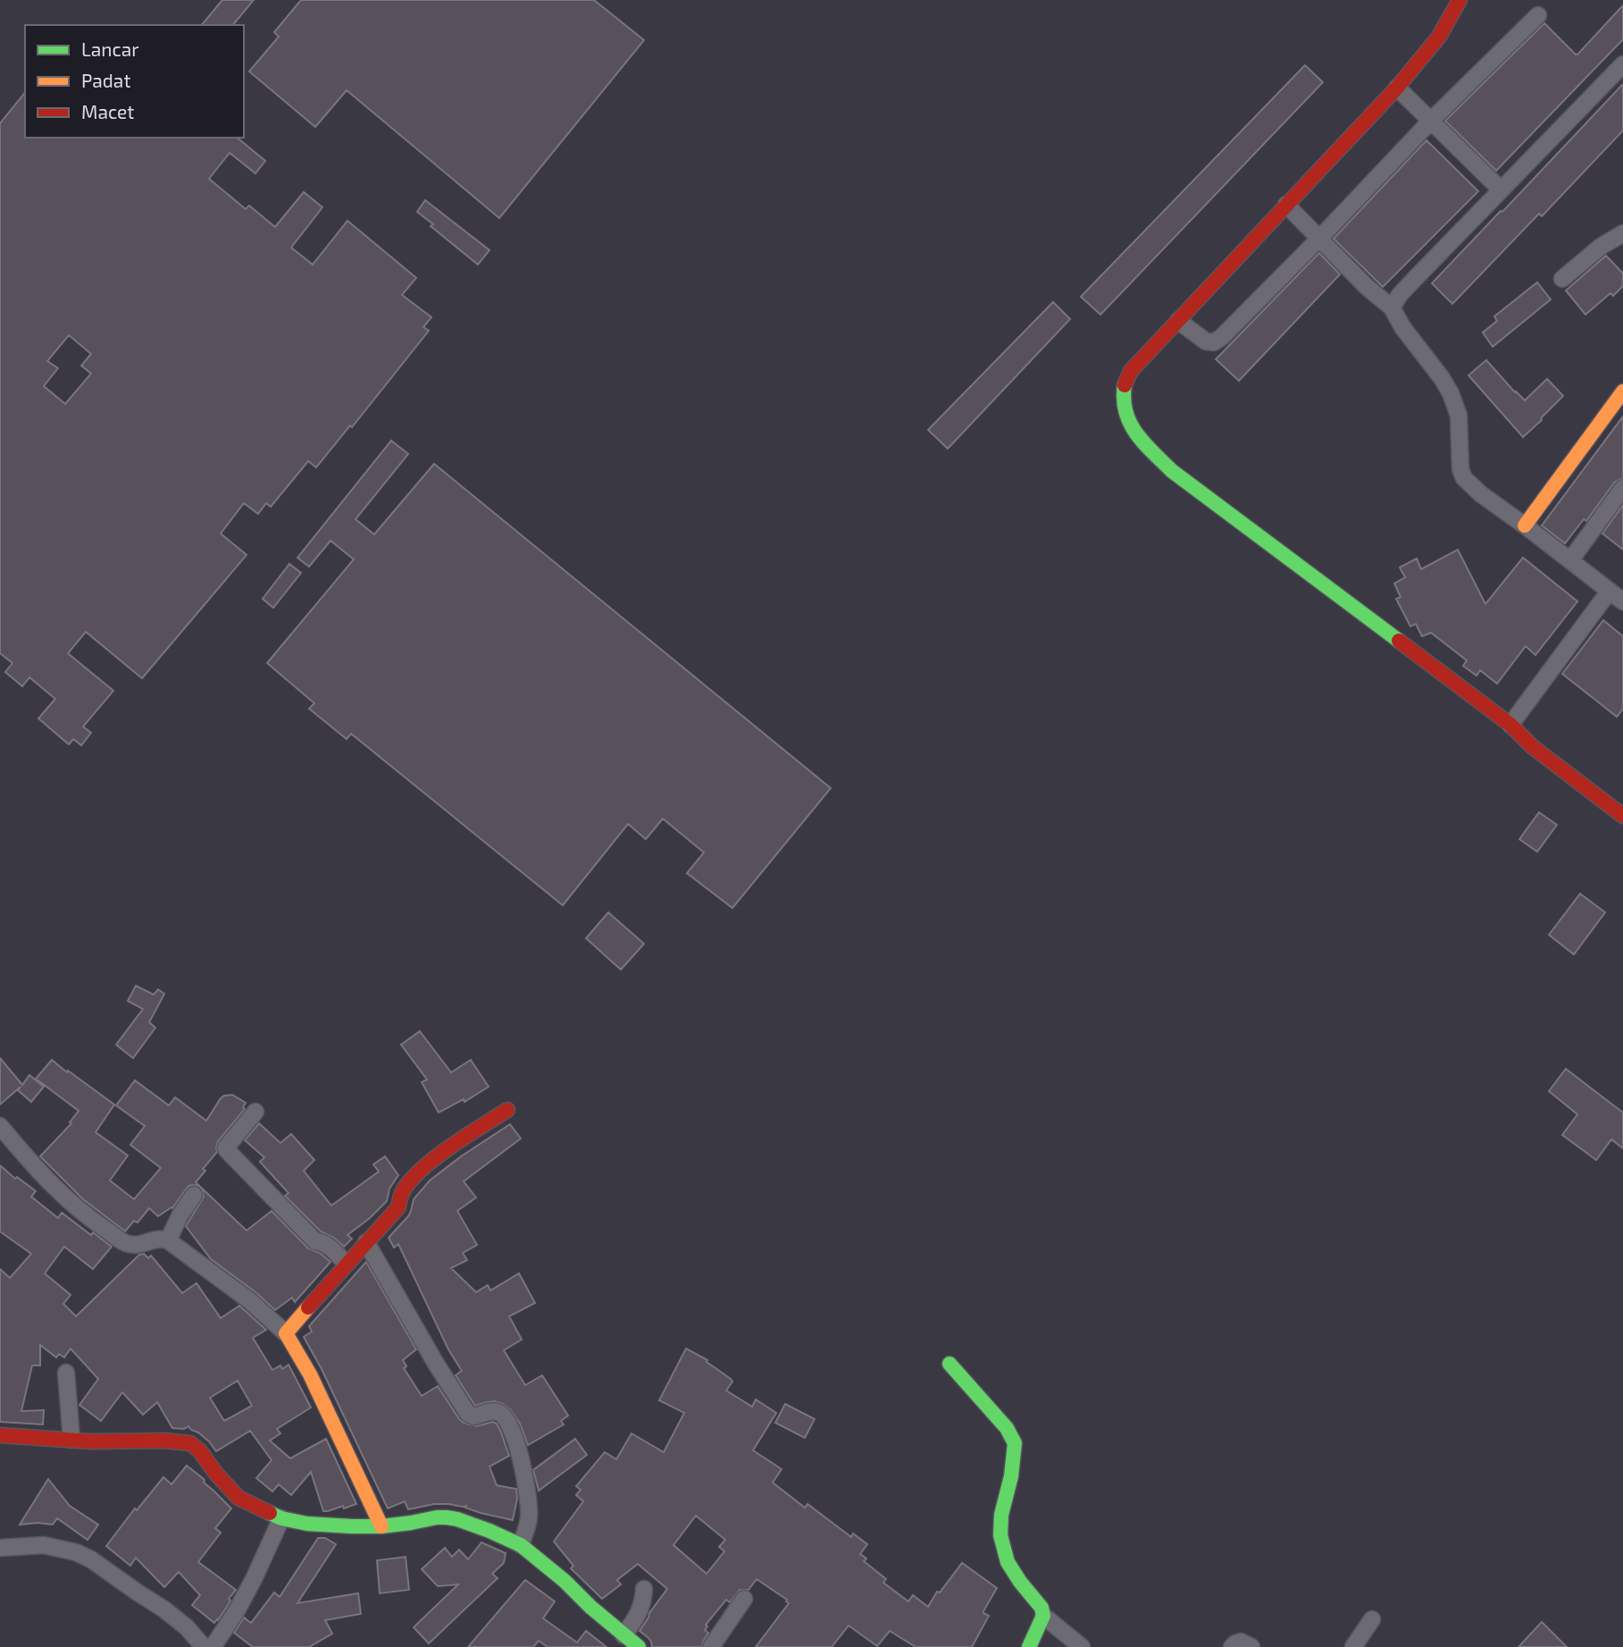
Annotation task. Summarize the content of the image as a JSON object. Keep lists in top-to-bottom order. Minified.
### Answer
{"legend":["Lancar","Padat","Macet"]}
